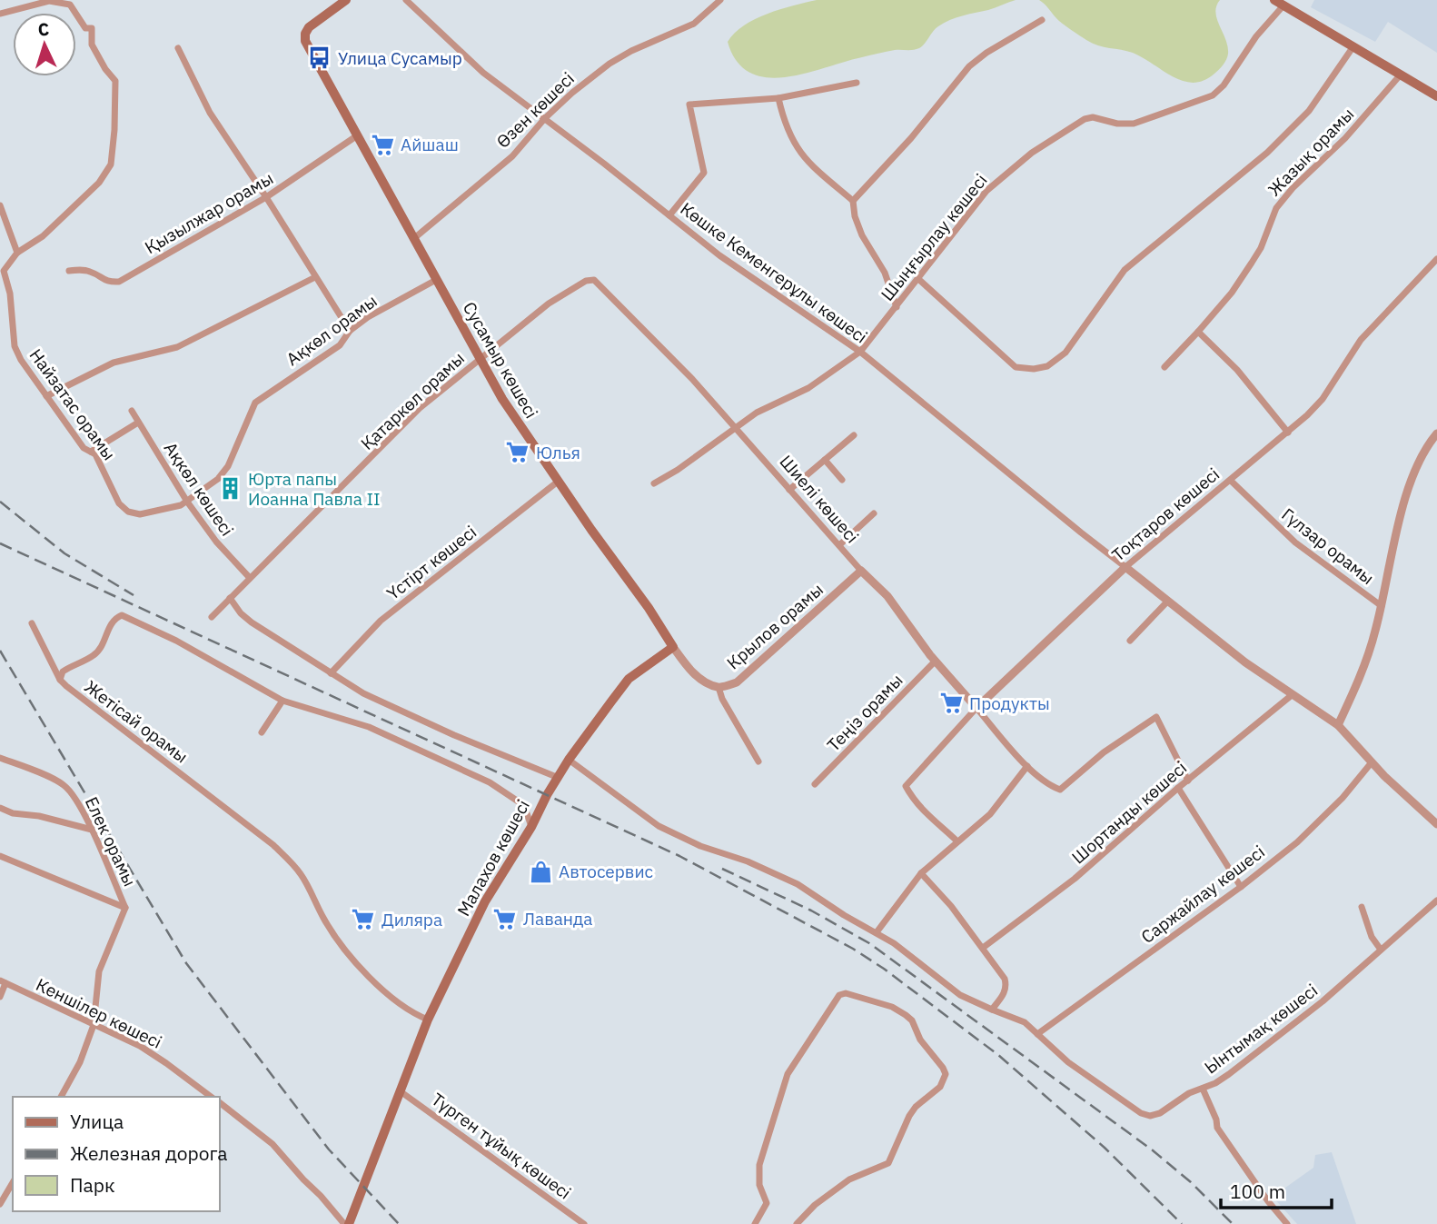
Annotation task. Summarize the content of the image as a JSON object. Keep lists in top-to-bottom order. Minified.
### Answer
{"streets":{"main road":["Сусамыр көшесі","Малахов көшесі"],"street":["Өзен көшесі","Жазық орамы","Қызылжар орамы","Шыңғырлау көшесі","Көшке Кеменгерұлы көшесі","Ақкөл орамы","Қатаркөл орамы","Найзатас орамы","Ақкөл көшесі","Шиелі көшесі","Тоқтаров көшесі","Гүлзар орамы","Үстірт көшесі","Крылов орамы","Теңіз орамы","Жетісай орамы","Шортанды көшесі","Елек орамы","Саржайлау көшесі","Кеншілер көшесі","Ынтымақ көшесі","Түрген тұйық көшесі"]},"crossings":[["Өзен көшесі","Көшке Кеменгерұлы көшесі"],["Өзен көшесі","Сусамыр көшесі"],["Жазық орамы","Шыңғырлау көшесі"],["Қызылжар орамы","Сусамыр көшесі"],["Шыңғырлау көшесі","Көшке Кеменгерұлы көшесі"],["Көшке Кеменгерұлы көшесі","Тоқтаров көшесі"],["Ақкөл орамы","Сусамыр көшесі"],["Ақкөл орамы","Найзатас орамы"],["Ақкөл орамы","Ақкөл көшесі"],["Сусамыр көшесі","Қатаркөл орамы"],["Сусамыр көшесі","Үстірт көшесі"],["Сусамыр көшесі","Крылов орамы"],["Сусамыр көшесі","Малахов көшесі"],["Қатаркөл орамы","Ақкөл көшесі"],["Қатаркөл орамы","Шиелі көшесі"],["Найзатас орамы","Ақкөл көшесі"],["Шиелі көшесі","Тоқтаров көшесі"],["Шиелі көшесі","Крылов орамы"],["Шиелі көшесі","Теңіз орамы"],["Шиелі көшесі","Шортанды көшесі"],["Тоқтаров көшесі","Гүлзар орамы"],["Жетісай орамы","Малахов көшесі"],["Елек орамы","Кеншілер көшесі"],["Малахов көшесі","Ынтымақ көшесі"],["Малахов көшесі","Түрген тұйық көшесі"],["Саржайлау көшесі","Ынтымақ көшесі"]],"places":{"bus stop":["Улица Сусамыр"],"supermarket":["Айшаш","Юлья","Продукты","Лаванда","Диляра"],"building":["Юрта папы Иоанна Павла II"],"shop":["Автосервис"]},"legend":["Улица","Железная дорога","Парк"],"scale_bar":"100 m","north":"top"}
